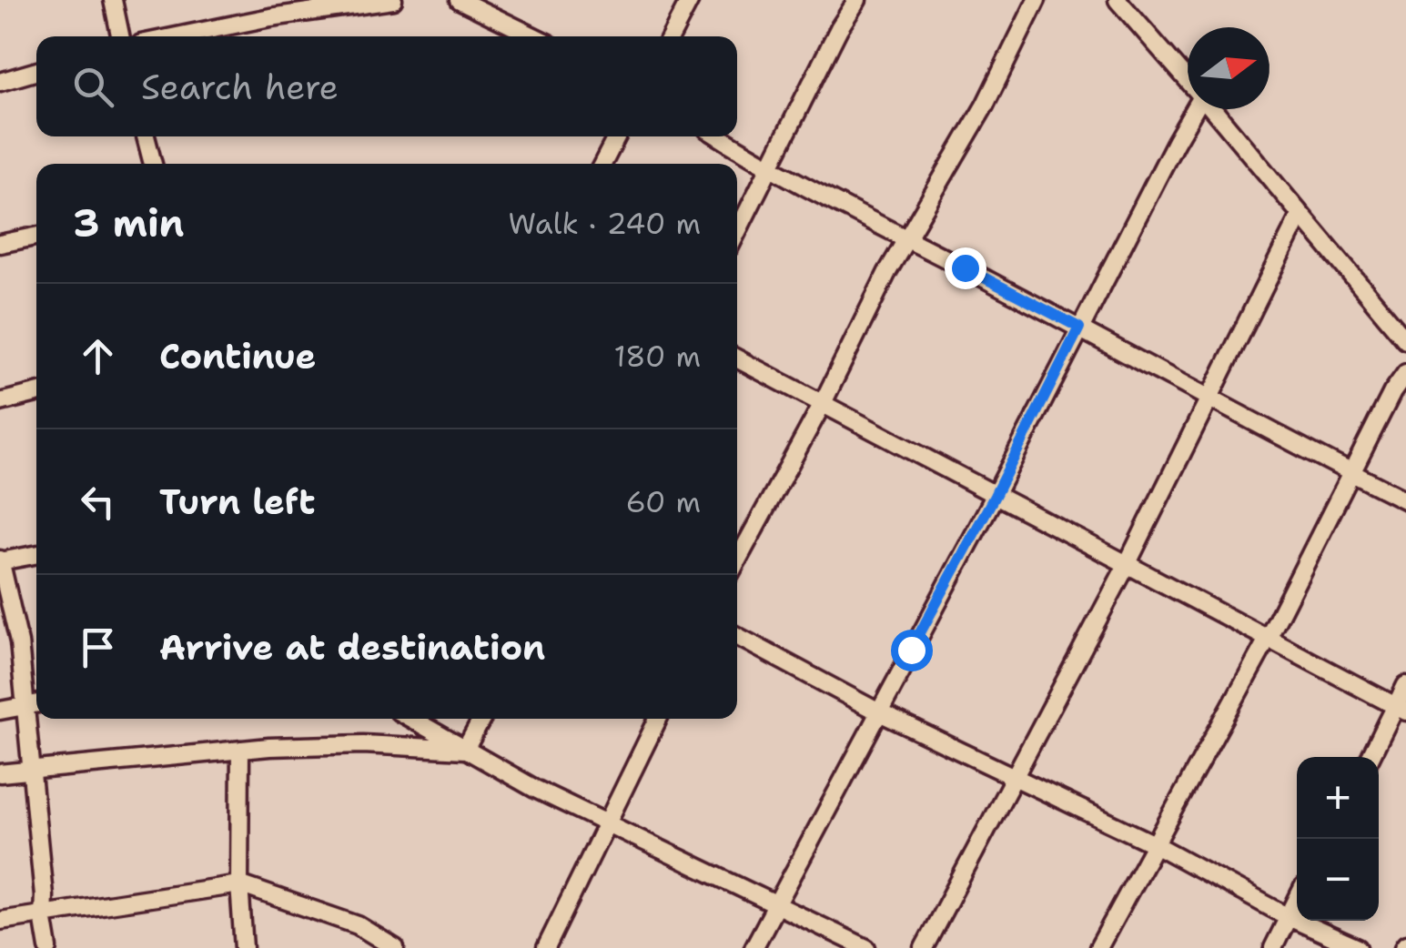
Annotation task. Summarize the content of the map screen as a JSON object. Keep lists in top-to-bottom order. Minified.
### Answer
{"north":"right","page":{"search":"Search here","heading":["3 min","Walk · 240 m"],"list":[["Continue","180 m"],["Turn left","60 m"],"Arrive at destination"],"map_buttons":["+","−"]}}
